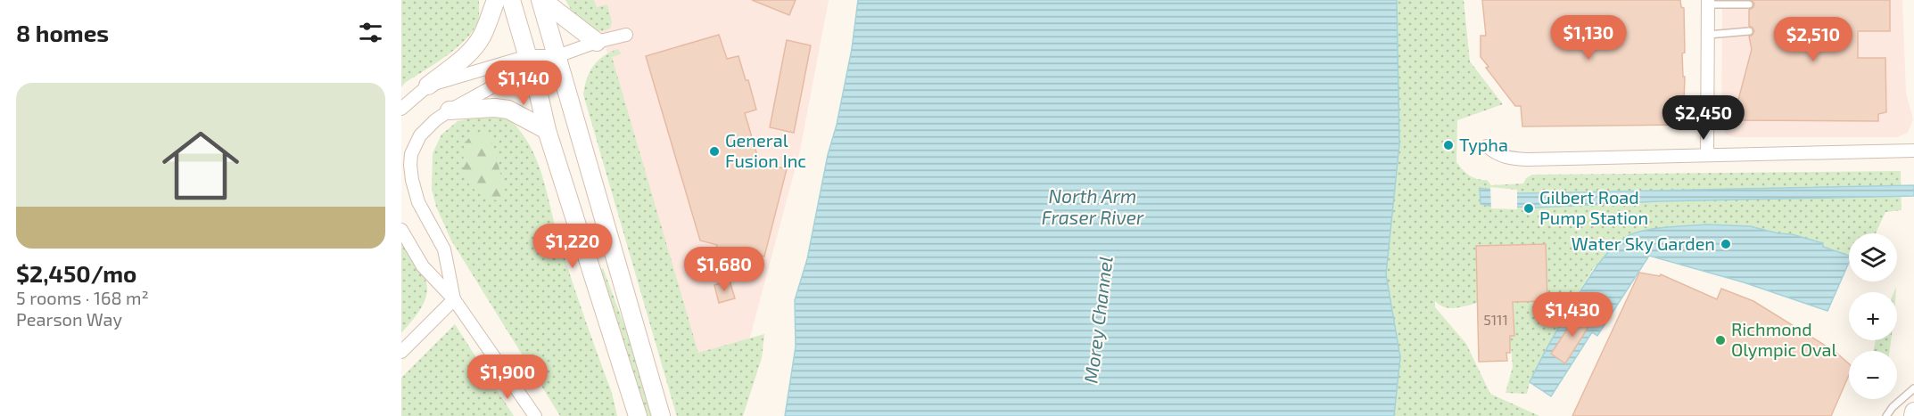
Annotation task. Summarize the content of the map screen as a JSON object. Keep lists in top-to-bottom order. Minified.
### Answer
{"water":["North Arm Fraser River","Morey Channel"],"places":["Typha","General Fusion Inc","Gilbert Road Pump Station","Water Sky Garden","Richmond Olympic Oval"],"house_numbers":["5111"],"page":{"heading":"8 homes","price":["$1,130","$2,510","$1,140","$2,450","$1,220","$1,680","$1,430","$1,900"],"list":[{"name":"$2,450/mo","note":"5 rooms · 168 m² · Pearson Way"}],"map_buttons":["+","−"]}}
